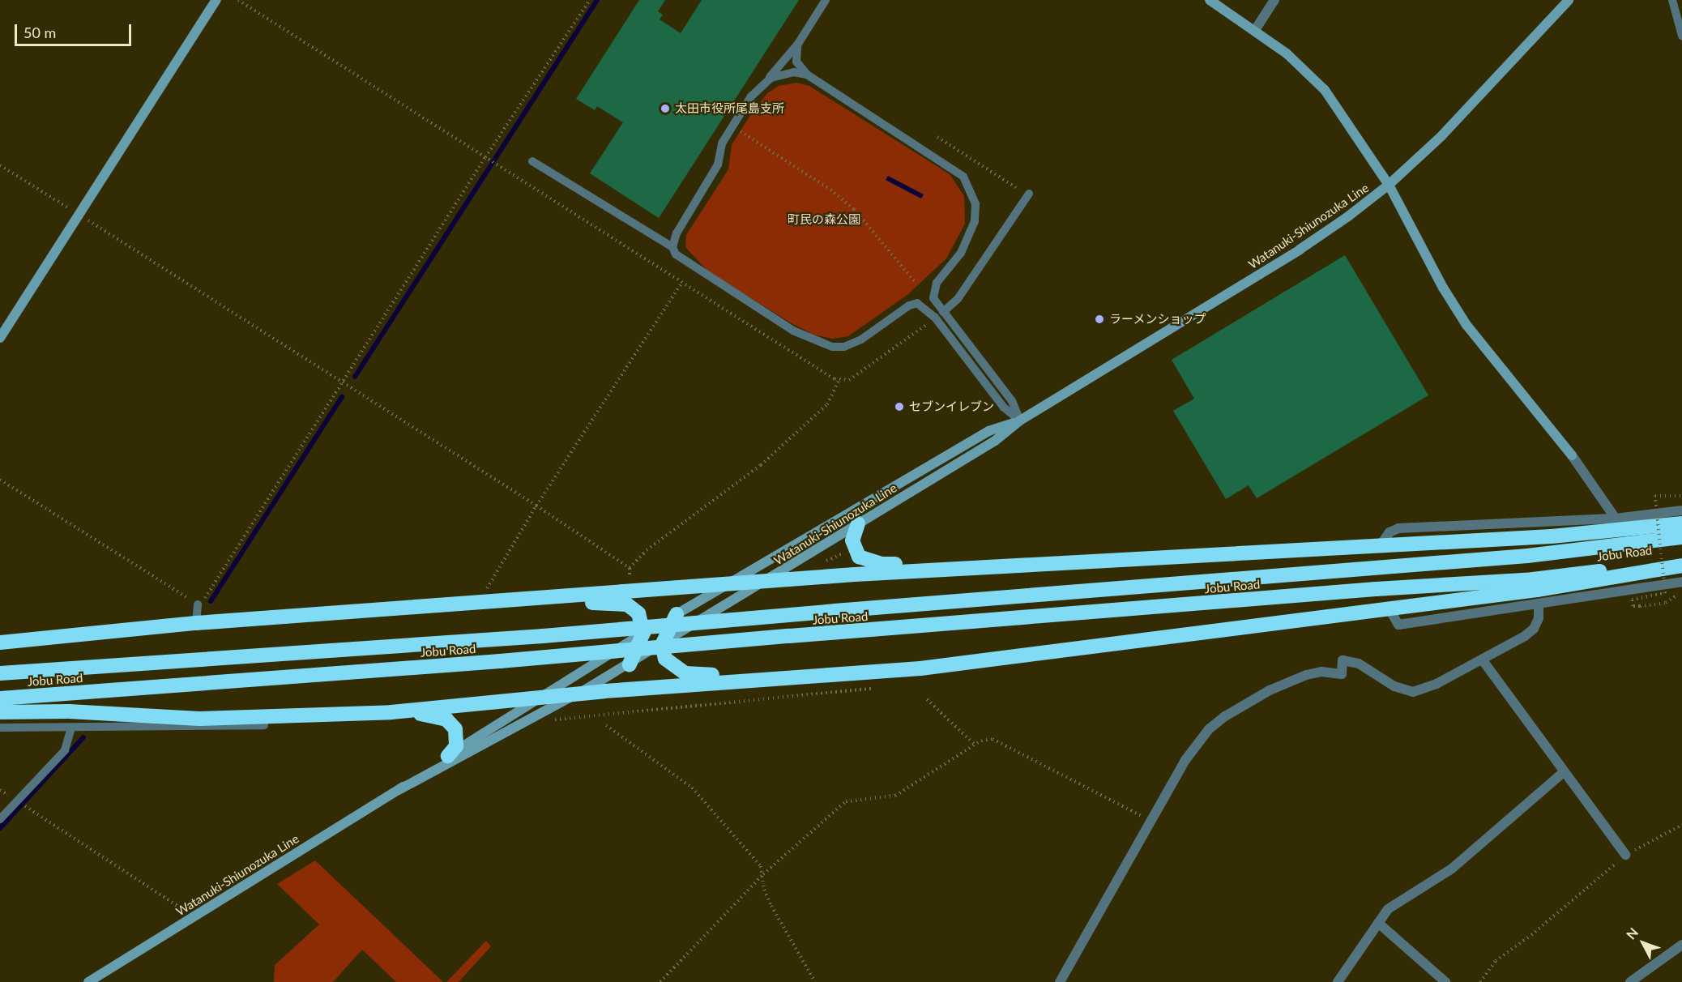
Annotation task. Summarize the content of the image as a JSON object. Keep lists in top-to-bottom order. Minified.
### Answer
{"streets":{"highway":["Jobu Road"],"main road":["Watanuki-Shiunozuka Line"]},"parks":["町民の森公園"],"places":["太田市役所尾島支所","ラーメンショップ","セブンイレブン"],"scale_bar":"50 m","north":"top left"}
